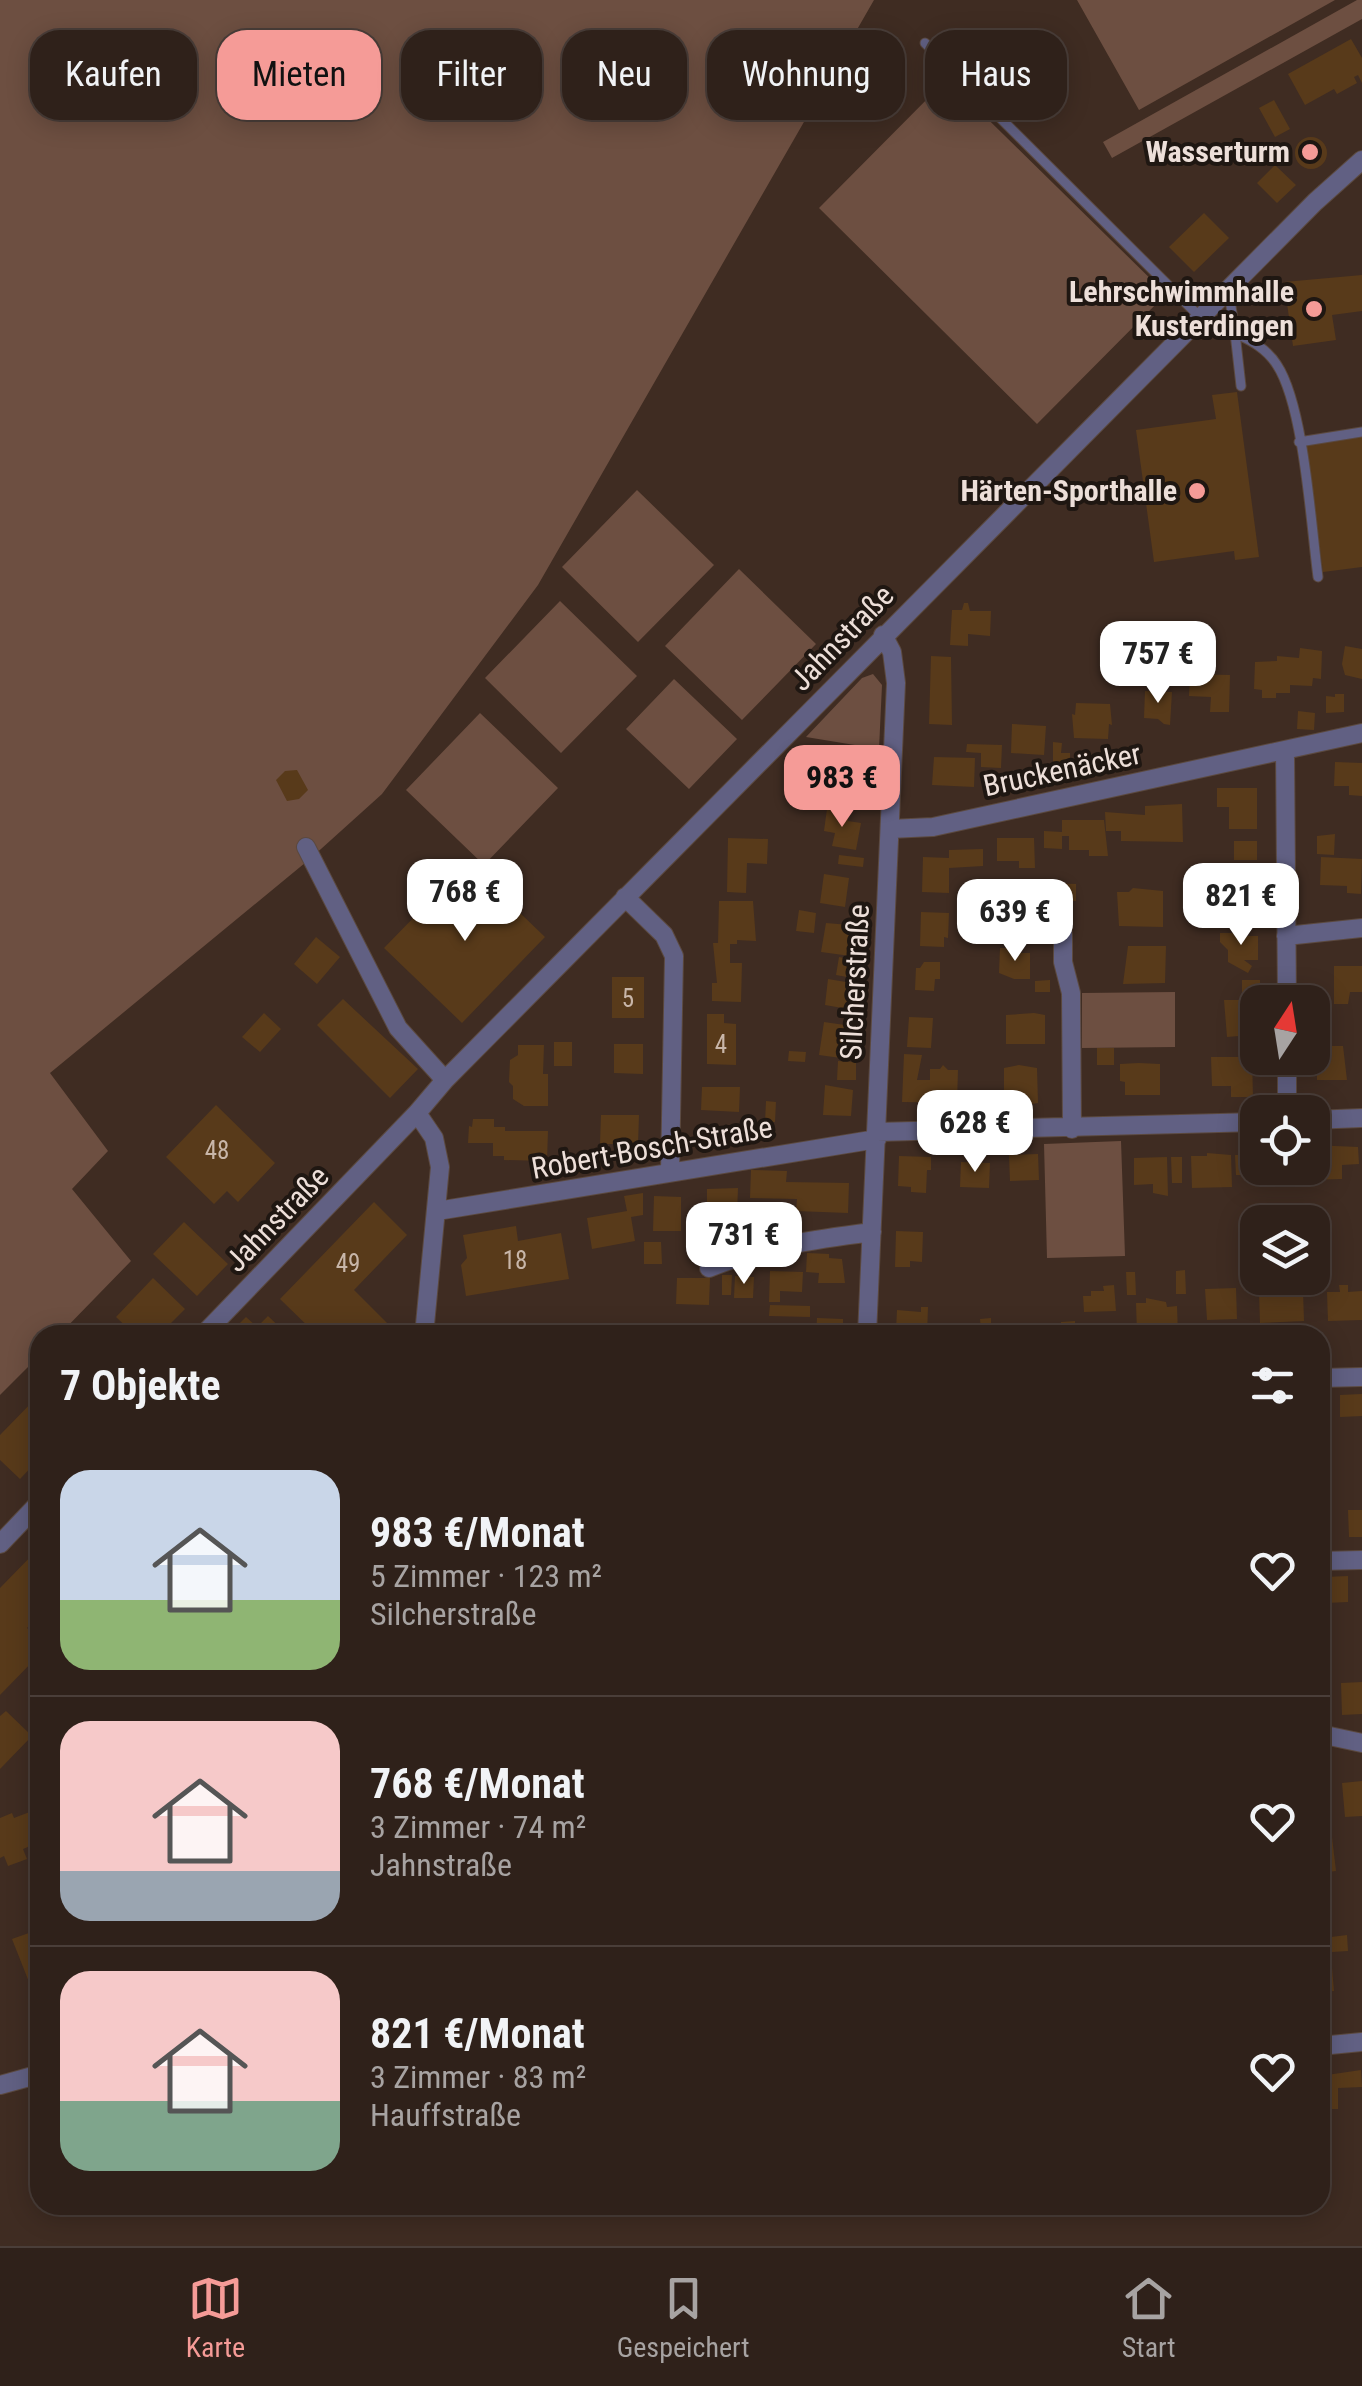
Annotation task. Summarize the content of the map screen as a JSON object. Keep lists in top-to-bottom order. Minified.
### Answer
{"streets":{"street":["Jahnstraße","Bruckenäcker","Silcherstraße","Robert-Bosch-Straße"]},"crossings":[["Jahnstraße","Silcherstraße"],["Bruckenäcker","Silcherstraße"],["Silcherstraße","Robert-Bosch-Straße"]],"places":["Wasserturm","Lehrschwimmhalle Kusterdingen","Härten-Sporthalle"],"house_numbers":["5","4","48","18","49"],"north":"top","page":{"chip":["Kaufen","Mieten","Filter","Neu","Wohnung","Haus"],"price":["757 €","983 €","768 €","821 €","639 €","628 €","731 €"],"heading":"7 Objekte","list":[{"name":"983 €/Monat","note":"5 Zimmer · 123 m² · Silcherstraße"},{"name":"768 €/Monat","note":"3 Zimmer · 74 m² · Jahnstraße"},{"name":"821 €/Monat","note":"3 Zimmer · 83 m² · Hauffstraße"}],"tabs":["Karte","Gespeichert","Start"]}}
